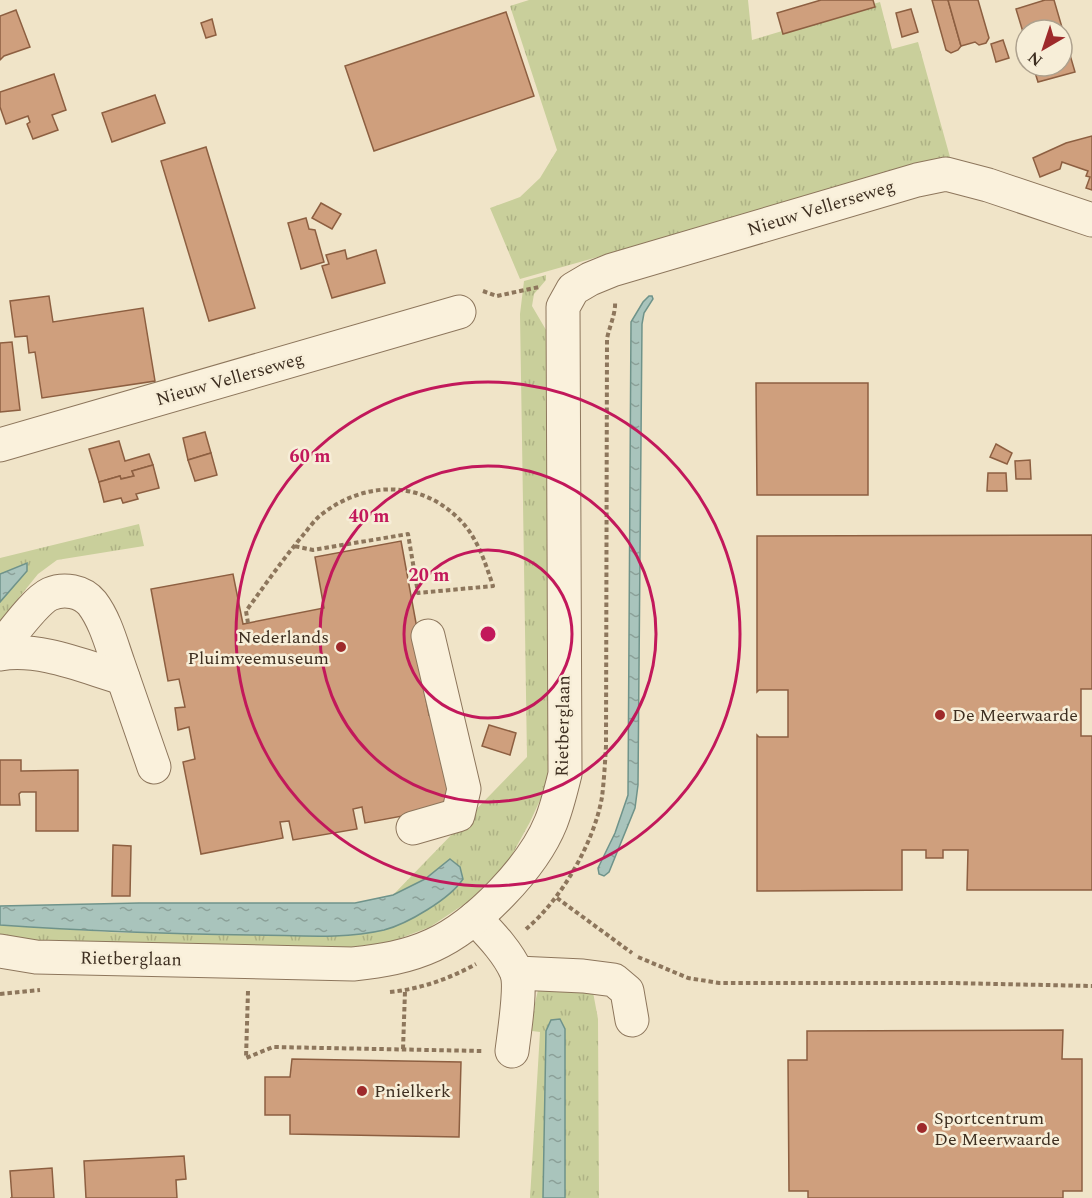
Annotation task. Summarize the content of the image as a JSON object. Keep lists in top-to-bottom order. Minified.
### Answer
{"streets":{"street":["Nieuw Vellerseweg","Rietberglaan"]},"crossings":[["Nieuw Vellerseweg","Rietberglaan"]],"places":["Nederlands Pluimveemuseum","De Meerwaarde","Pnielkerk","Sportcentrum De Meerwaarde"],"north":"bottom left","rings":["60 m","40 m","20 m"]}
